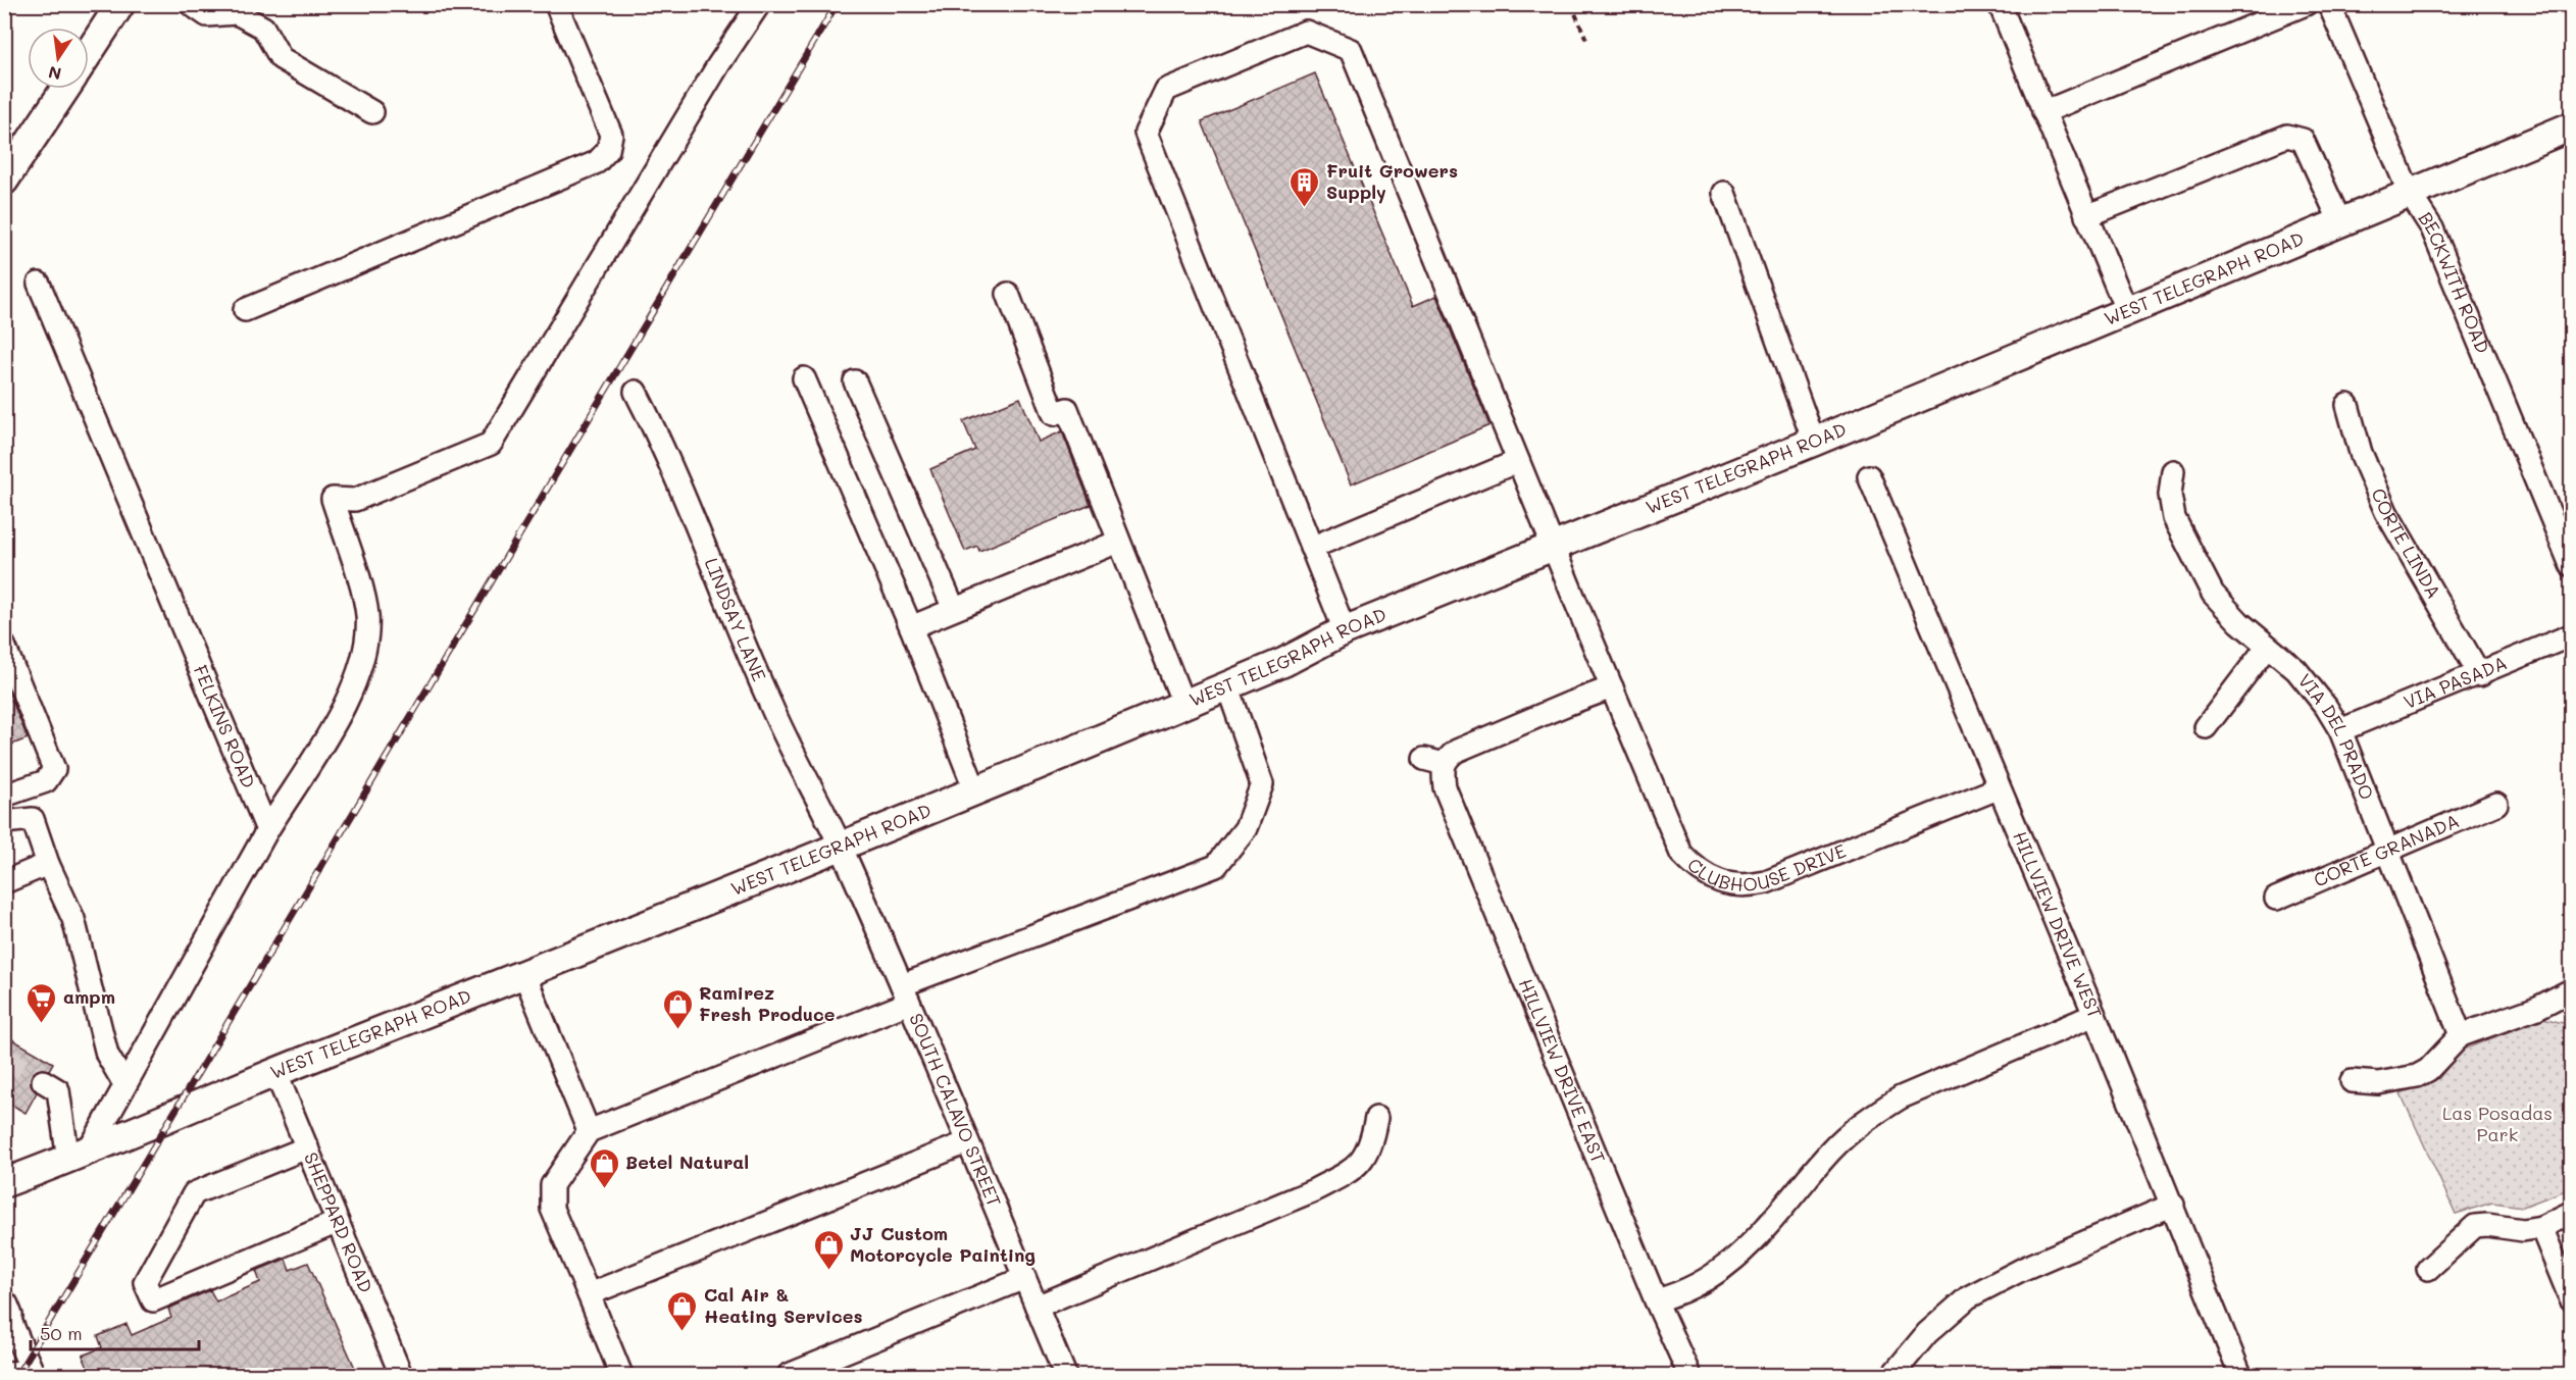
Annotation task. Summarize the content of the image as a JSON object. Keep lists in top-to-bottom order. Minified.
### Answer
{"streets":{"main road":["WEST TELEGRAPH ROAD"],"street":["BECKWITH ROAD","CORTE LINDA","LINDSAY LANE","VIA PASADA","FELKINS ROAD","VIA DEL PRADO","CLUBHOUSE DRIVE","CORTE GRANADA","HILLVIEW DRIVE WEST","HILLVIEW DRIVE EAST","SOUTH CALAVO STREET","SHEPPARD ROAD"]},"crossings":[["WEST TELEGRAPH ROAD","BECKWITH ROAD"],["WEST TELEGRAPH ROAD","LINDSAY LANE"],["WEST TELEGRAPH ROAD","CLUBHOUSE DRIVE"],["WEST TELEGRAPH ROAD","SOUTH CALAVO STREET"],["WEST TELEGRAPH ROAD","SHEPPARD ROAD"],["CORTE LINDA","VIA PASADA"],["LINDSAY LANE","SOUTH CALAVO STREET"],["VIA PASADA","VIA DEL PRADO"],["VIA DEL PRADO","CORTE GRANADA"],["CLUBHOUSE DRIVE","HILLVIEW DRIVE WEST"],["CLUBHOUSE DRIVE","HILLVIEW DRIVE EAST"]],"parks":["Las Posadas Park"],"places":{"building":["Fruit Growers Supply"],"supermarket":["ampm"],"shop":["Ramirez Fresh Produce","Betel Natural","JJ Custom Motorcycle Painting","Cal Air & Heating Services"]},"scale_bar":"50 m","north":"bottom"}
